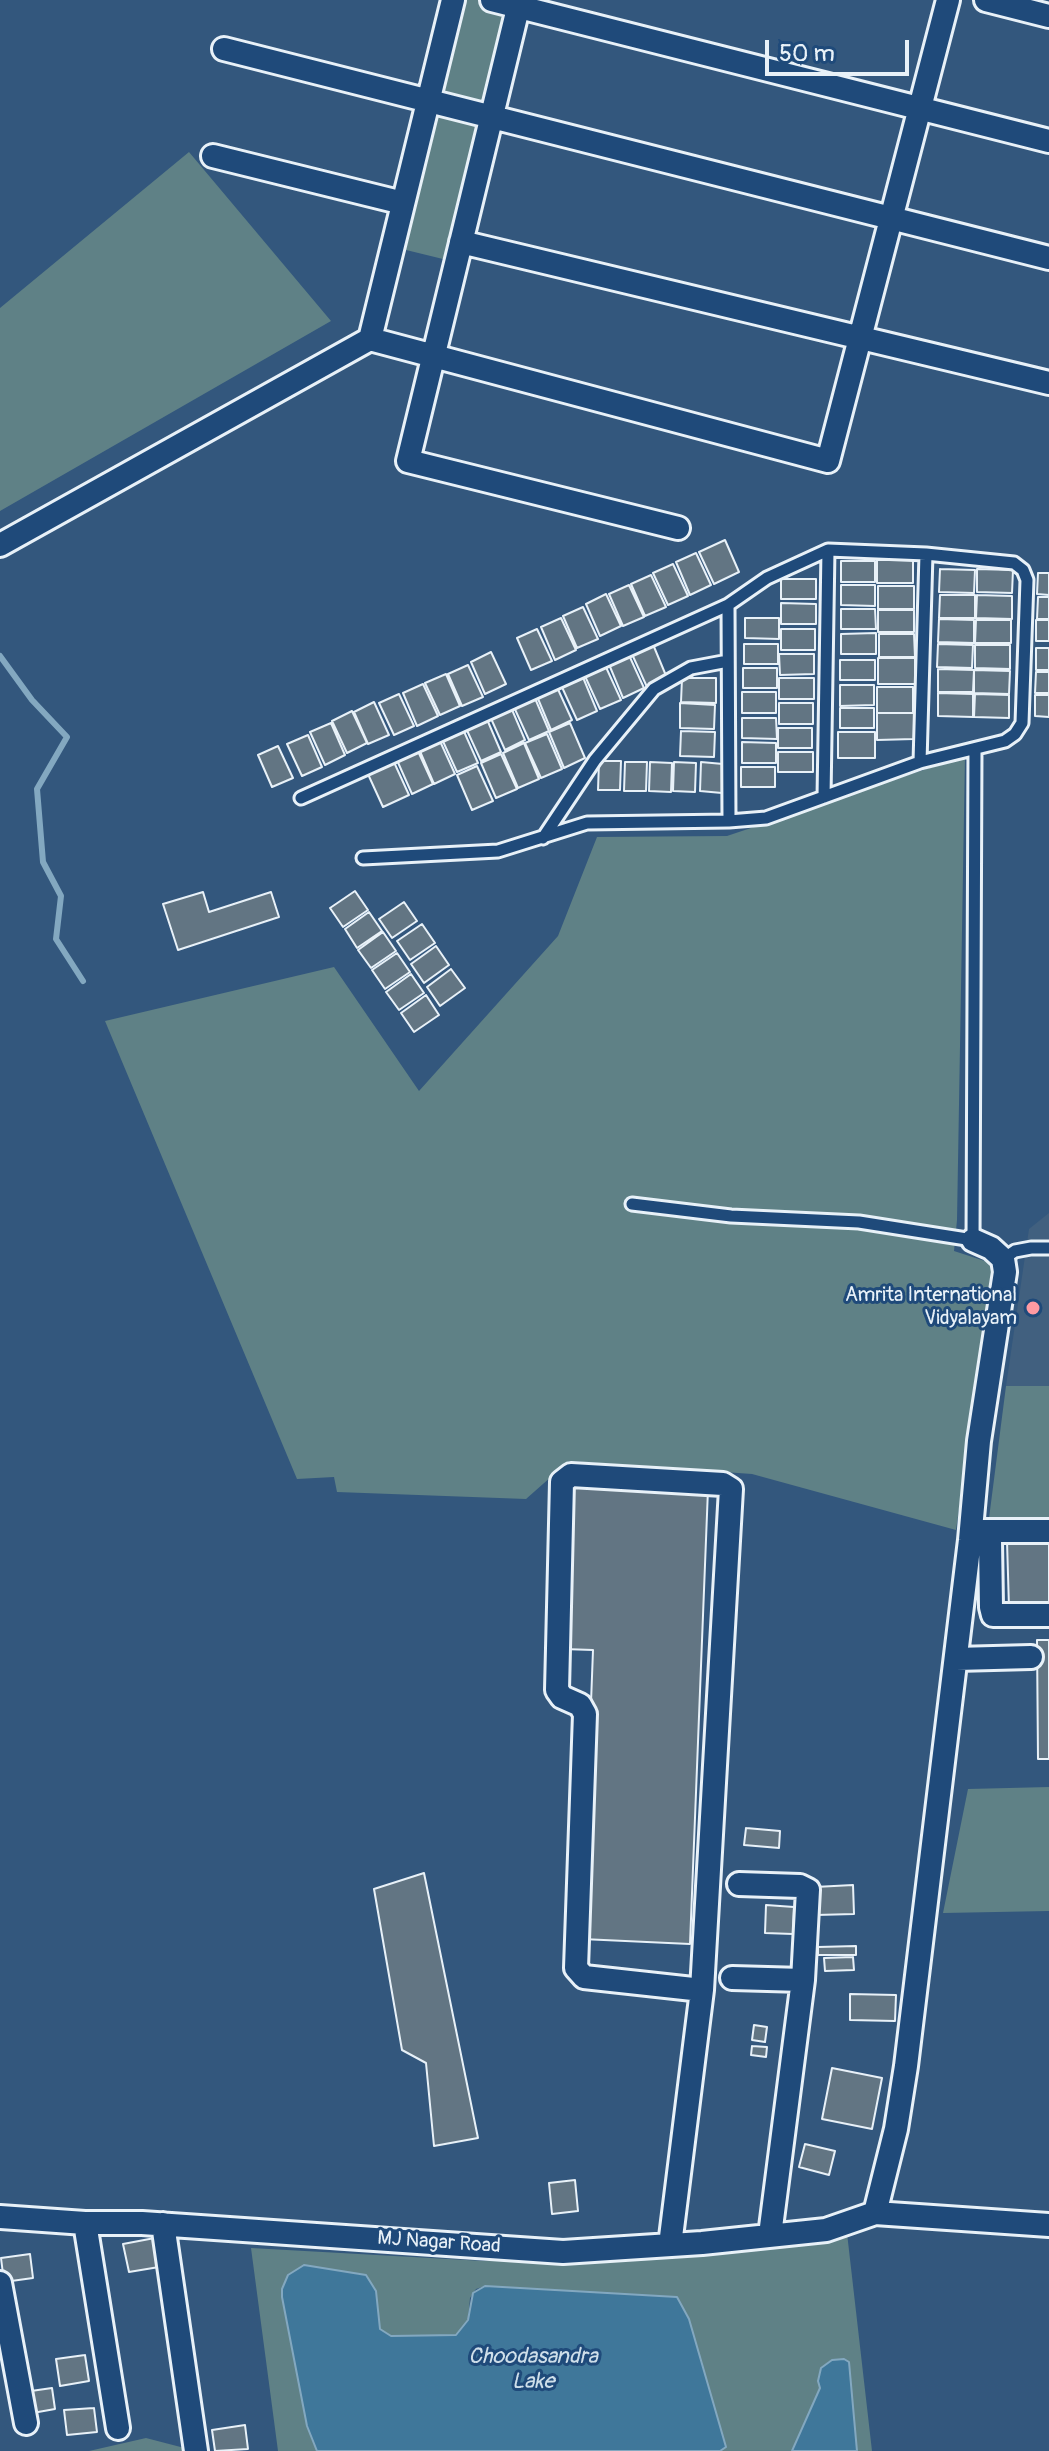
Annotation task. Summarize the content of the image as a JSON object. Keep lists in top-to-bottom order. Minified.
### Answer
{"streets":{"street":["MJ Nagar Road"]},"water":["Choodasandra Lake"],"places":["Amrita International Vidyalayam"],"scale_bar":"50 m"}
